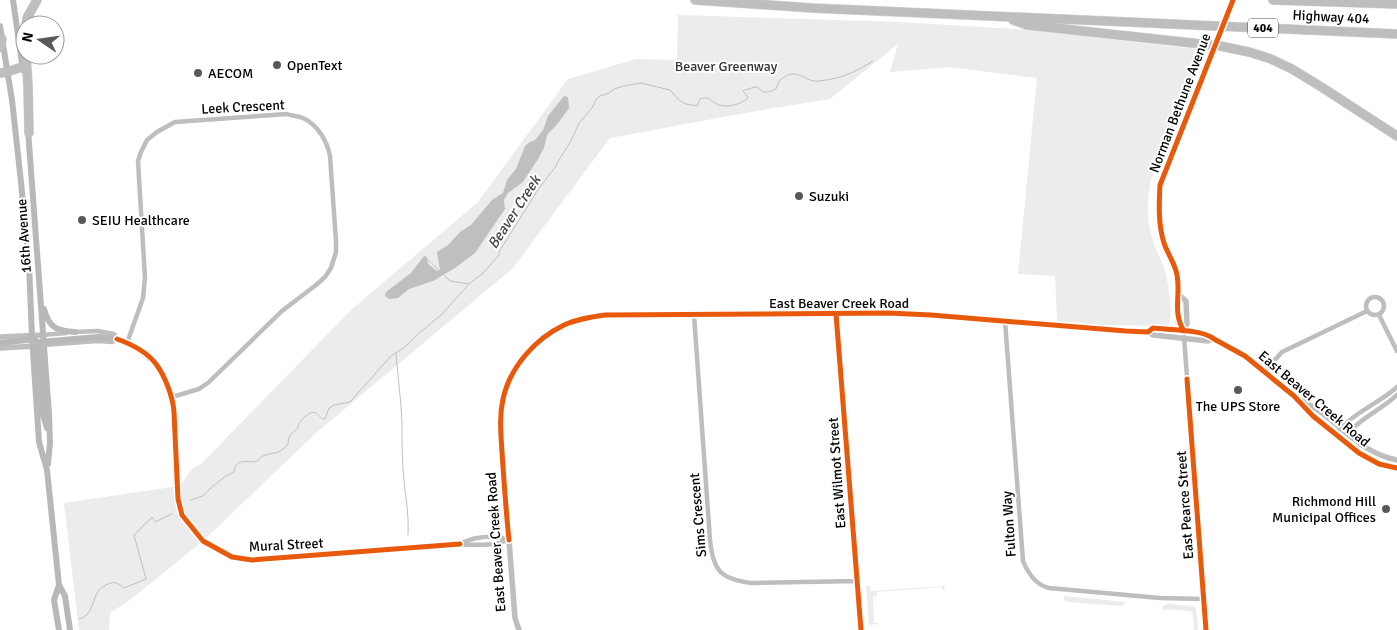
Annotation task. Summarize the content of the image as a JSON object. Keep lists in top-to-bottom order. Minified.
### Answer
{"streets":{"highway":["Highway 404","404"],"main road":["16th Avenue"],"street":["Norman Bethune Avenue","Leek Crescent","East Beaver Creek Road","East Wilmot Street","East Pearce Street","Sims Crescent","Fulton Way","Mural Street"]},"crossings":[["Norman Bethune Avenue","East Beaver Creek Road"],["Norman Bethune Avenue","East Pearce Street"],["Leek Crescent","Mural Street"],["16th Avenue","Mural Street"],["East Beaver Creek Road","East Wilmot Street"],["East Beaver Creek Road","East Pearce Street"],["East Beaver Creek Road","Sims Crescent"],["East Beaver Creek Road","Fulton Way"],["East Beaver Creek Road","Mural Street"],["East Wilmot Street","Sims Crescent"],["East Pearce Street","Fulton Way"]],"water":["Beaver Creek"],"parks":["Beaver Greenway"],"places":["OpenText","AECOM","Suzuki","SEIU Healthcare","The UPS Store","Richmond Hill Municipal Offices"],"north":"left"}
